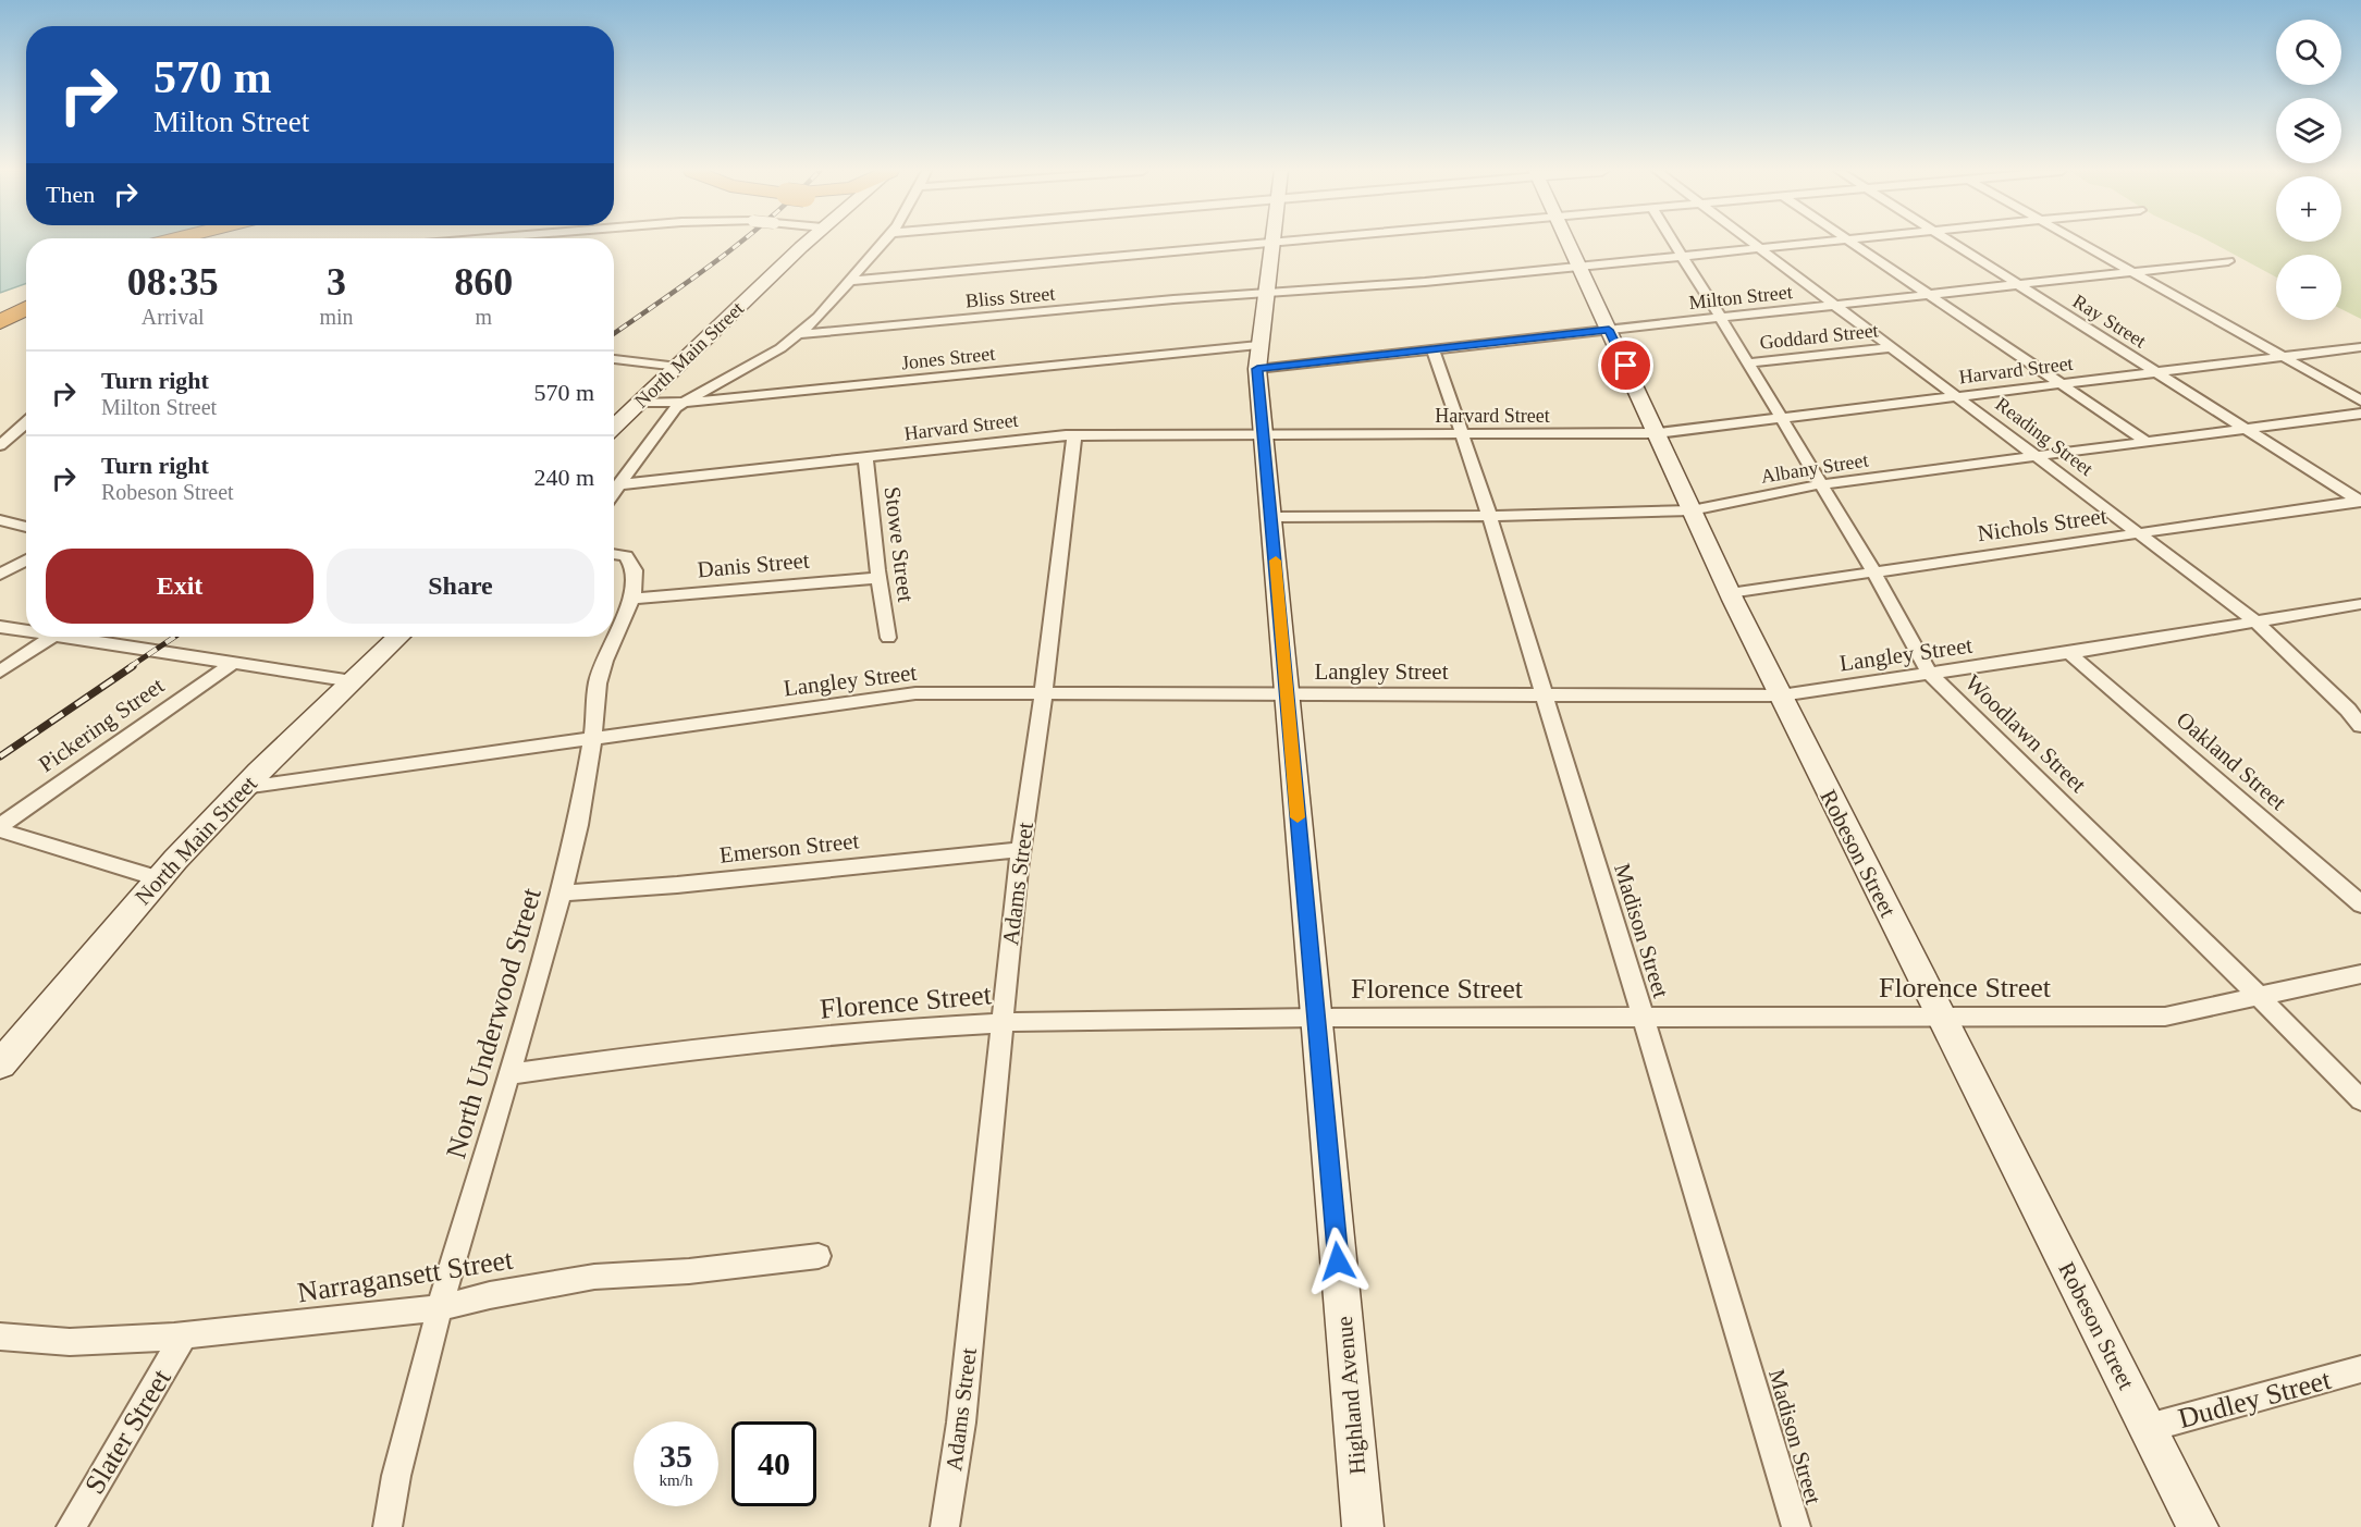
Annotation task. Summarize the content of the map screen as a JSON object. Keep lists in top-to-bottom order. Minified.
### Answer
{"streets":{"main road":["North Main Street","Robeson Street","Highland Avenue"],"street":["Bliss Street","Milton Street","Ray Street","Goddard Street","Jones Street","Harvard Street","Reading Street","Albany Street","Nichols Street","Stowe Street","Danis Street","Langley Street","Pickering Street","Woodlawn Street","Oakland Street","Emerson Street","Adams Street","Madison Street","Florence Street","North Underwood Street","Narragansett Street","Dudley Street","Slater Street"]},"crossings":[["Bliss Street","Reading Street"],["Bliss Street","Woodlawn Street"],["Bliss Street","Robeson Street"],["Bliss Street","Highland Avenue"],["Milton Street","Ray Street"],["Milton Street","Jones Street"],["Milton Street","Reading Street"],["Milton Street","Woodlawn Street"],["Milton Street","Robeson Street"],["Milton Street","Madison Street"],["Milton Street","Highland Avenue"],["Ray Street","Harvard Street"],["Ray Street","Albany Street"],["Ray Street","Nichols Street"],["Goddard Street","Reading Street"],["Goddard Street","Woodlawn Street"],["North Main Street","Jones Street"],["North Main Street","Langley Street"],["Jones Street","Highland Avenue"],["Harvard Street","Reading Street"],["Harvard Street","Stowe Street"],["Harvard Street","Woodlawn Street"],["Harvard Street","Robeson Street"],["Harvard Street","Adams Street"],["Harvard Street","Madison Street"],["Harvard Street","Highland Avenue"],["Reading Street","Albany Street"],["Reading Street","Nichols Street"],["Reading Street","Langley Street"],["Albany Street","Woodlawn Street"],["Albany Street","Robeson Street"],["Albany Street","Madison Street"],["Albany Street","Highland Avenue"],["Nichols Street","Woodlawn Street"],["Nichols Street","Robeson Street"],["Stowe Street","Danis Street"],["Danis Street","North Underwood Street"],["Langley Street","Woodlawn Street"],["Langley Street","Oakland Street"],["Langley Street","Robeson Street"],["Langley Street","Adams Street"],["Langley Street","Madison Street"],["Langley Street","North Underwood Street"],["Langley Street","Highland Avenue"],["Woodlawn Street","Florence Street"],["Emerson Street","Adams Street"],["Emerson Street","North Underwood Street"],["Robeson Street","Florence Street"],["Robeson Street","Dudley Street"],["Adams Street","Florence Street"],["Madison Street","Florence Street"],["Florence Street","North Underwood Street"],["Florence Street","Highland Avenue"],["North Underwood Street","Narragansett Street"],["Narragansett Street","Slater Street"]],"page":{"map_buttons":["+","−"],"turn":["570 m","Milton Street"],"then":"Then","eta":["08:35","Arrival","3","min","860","m"],"list":[{"name":"Turn right","note":"Milton Street","value":"570 m"},{"name":"Turn right","note":"Robeson Street","value":"240 m"}],"buttons":["Exit","Share"],"speed":"35 km/h","limit":"40"}}
